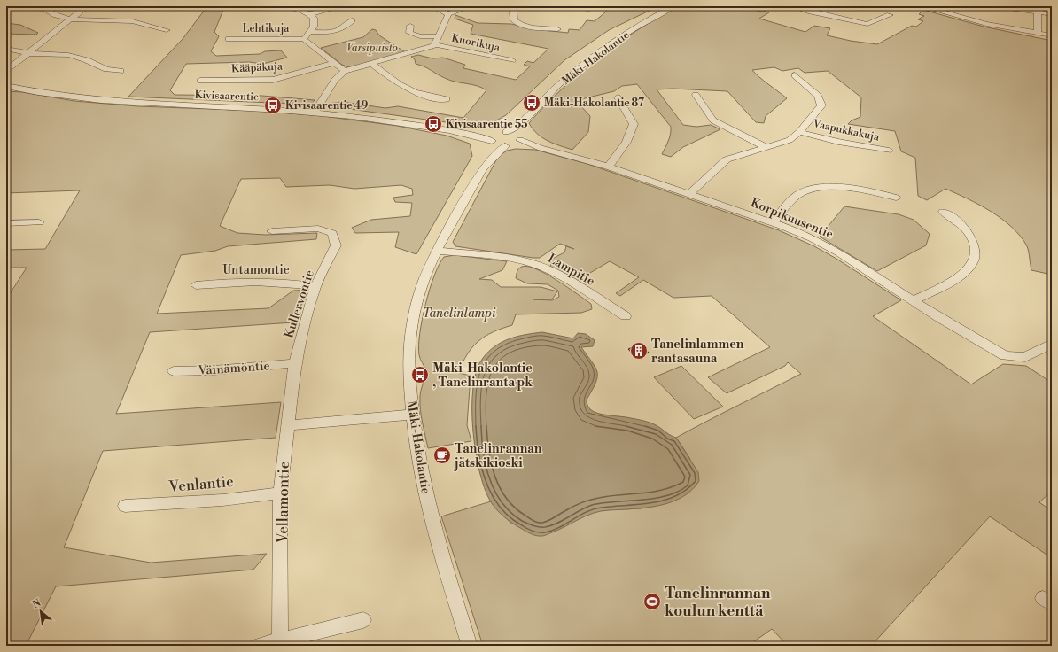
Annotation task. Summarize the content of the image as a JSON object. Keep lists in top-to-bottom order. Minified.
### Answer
{"streets":{"street":["Lehtikuja","Kuorikuja","Mäki-Hakolantie","Kääpäkuja","Kivisaarentie","Vaapukkakuja","Korpikuusentie","Untamontie","Lampitie","Kullervontie","Väinämöntie","Venlantie","Vellamontie"]},"crossings":[["Mäki-Hakolantie","Kivisaarentie"],["Mäki-Hakolantie","Korpikuusentie"],["Mäki-Hakolantie","Lampitie"],["Kivisaarentie","Korpikuusentie"],["Untamontie","Kullervontie"],["Kullervontie","Väinämöntie"],["Kullervontie","Vellamontie"],["Venlantie","Vellamontie"]],"parks":["Varsipuisto","Tanelinlampi"],"places":{"bus stop":["Mäki-Hakolantie 87","Kivisaarentie 49","Kivisaarentie 55","Mäki-Hakolantie , Tanelinranta pk"],"building":["Tanelinlammen rantasauna"],"cafe":["Tanelinrannan jätskikioski"],"sports":["Tanelinrannan koulun kenttä"]},"north":"top left"}
